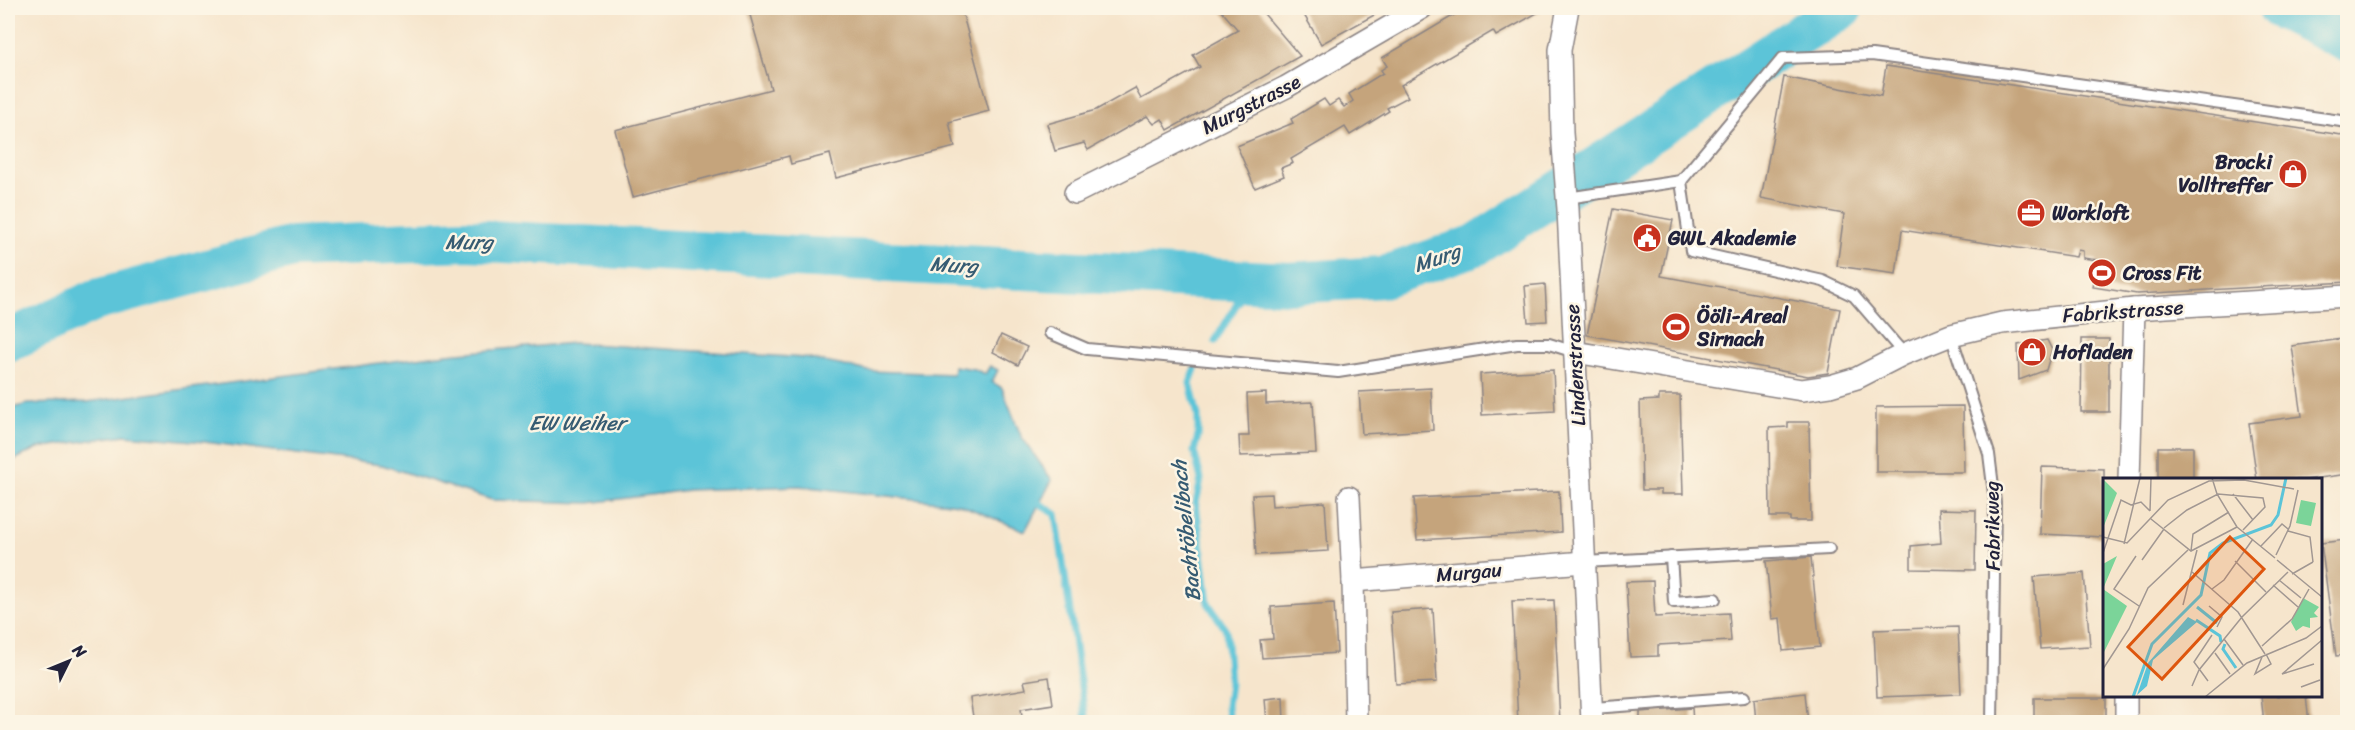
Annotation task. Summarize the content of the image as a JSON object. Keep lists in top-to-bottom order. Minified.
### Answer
{"streets":{"street":["Murgstrasse","Fabrikstrasse","Lindenstrasse","Murgau"],"lane":["Fabrikweg"]},"crossings":[["Fabrikstrasse","Lindenstrasse"],["Fabrikstrasse","Fabrikweg"],["Lindenstrasse","Murgau"]],"water":["Murg","EW Weiher","Bachtöbelibach"],"places":{"shop":["Brocki Volltreffer","Hofladen"],"office":["Workloft"],"public building":["GWL Akademie"],"sports":["Cross Fit","Ööli-Areal Sirnach"]},"north":"top right"}
